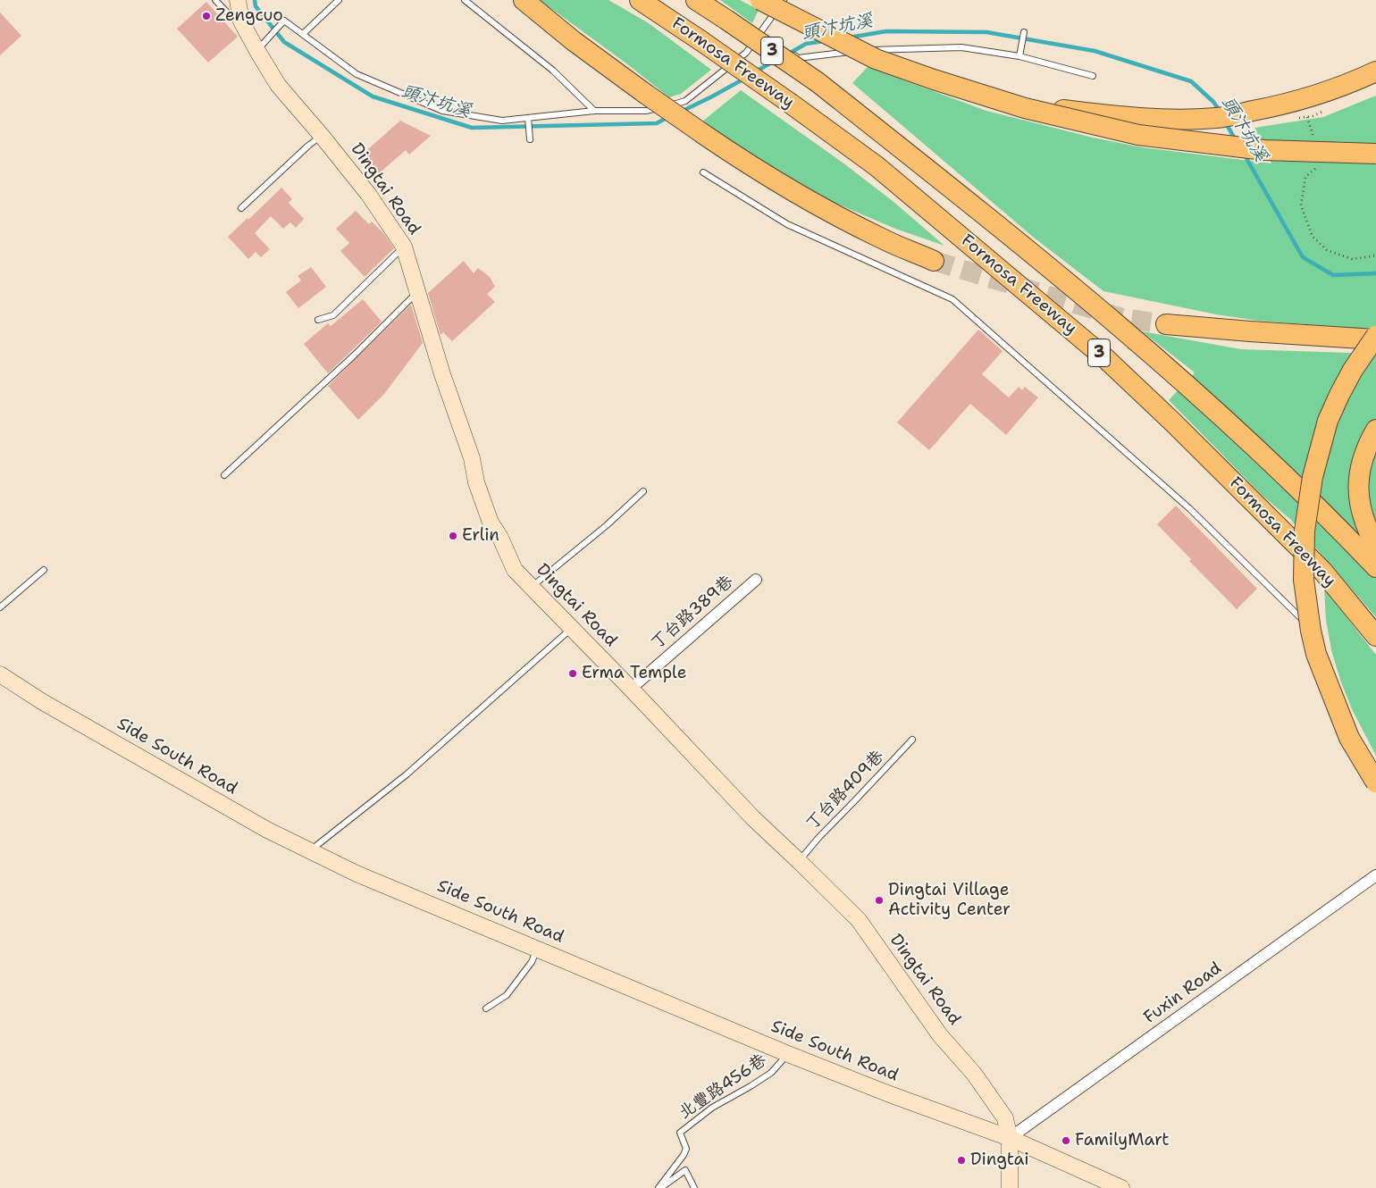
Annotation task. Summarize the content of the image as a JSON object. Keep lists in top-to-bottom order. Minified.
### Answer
{"streets":{"highway":["3","Formosa Freeway"],"street":["Dingtai Road","丁台路389巷","Side South Road","Fuxin Road"],"lane":["丁台路409巷","北豐路456巷"]},"crossings":[["Dingtai Road","丁台路389巷"],["Dingtai Road","Side South Road"],["Dingtai Road","丁台路409巷"],["Dingtai Road","Fuxin Road"],["Side South Road","Fuxin Road"],["Side South Road","北豐路456巷"]],"water":["頭汴坑溪"],"places":["Zengcuo","Erlin","Erma Temple","Dingtai Village Activity Center","FamilyMart","Dingtai"]}
